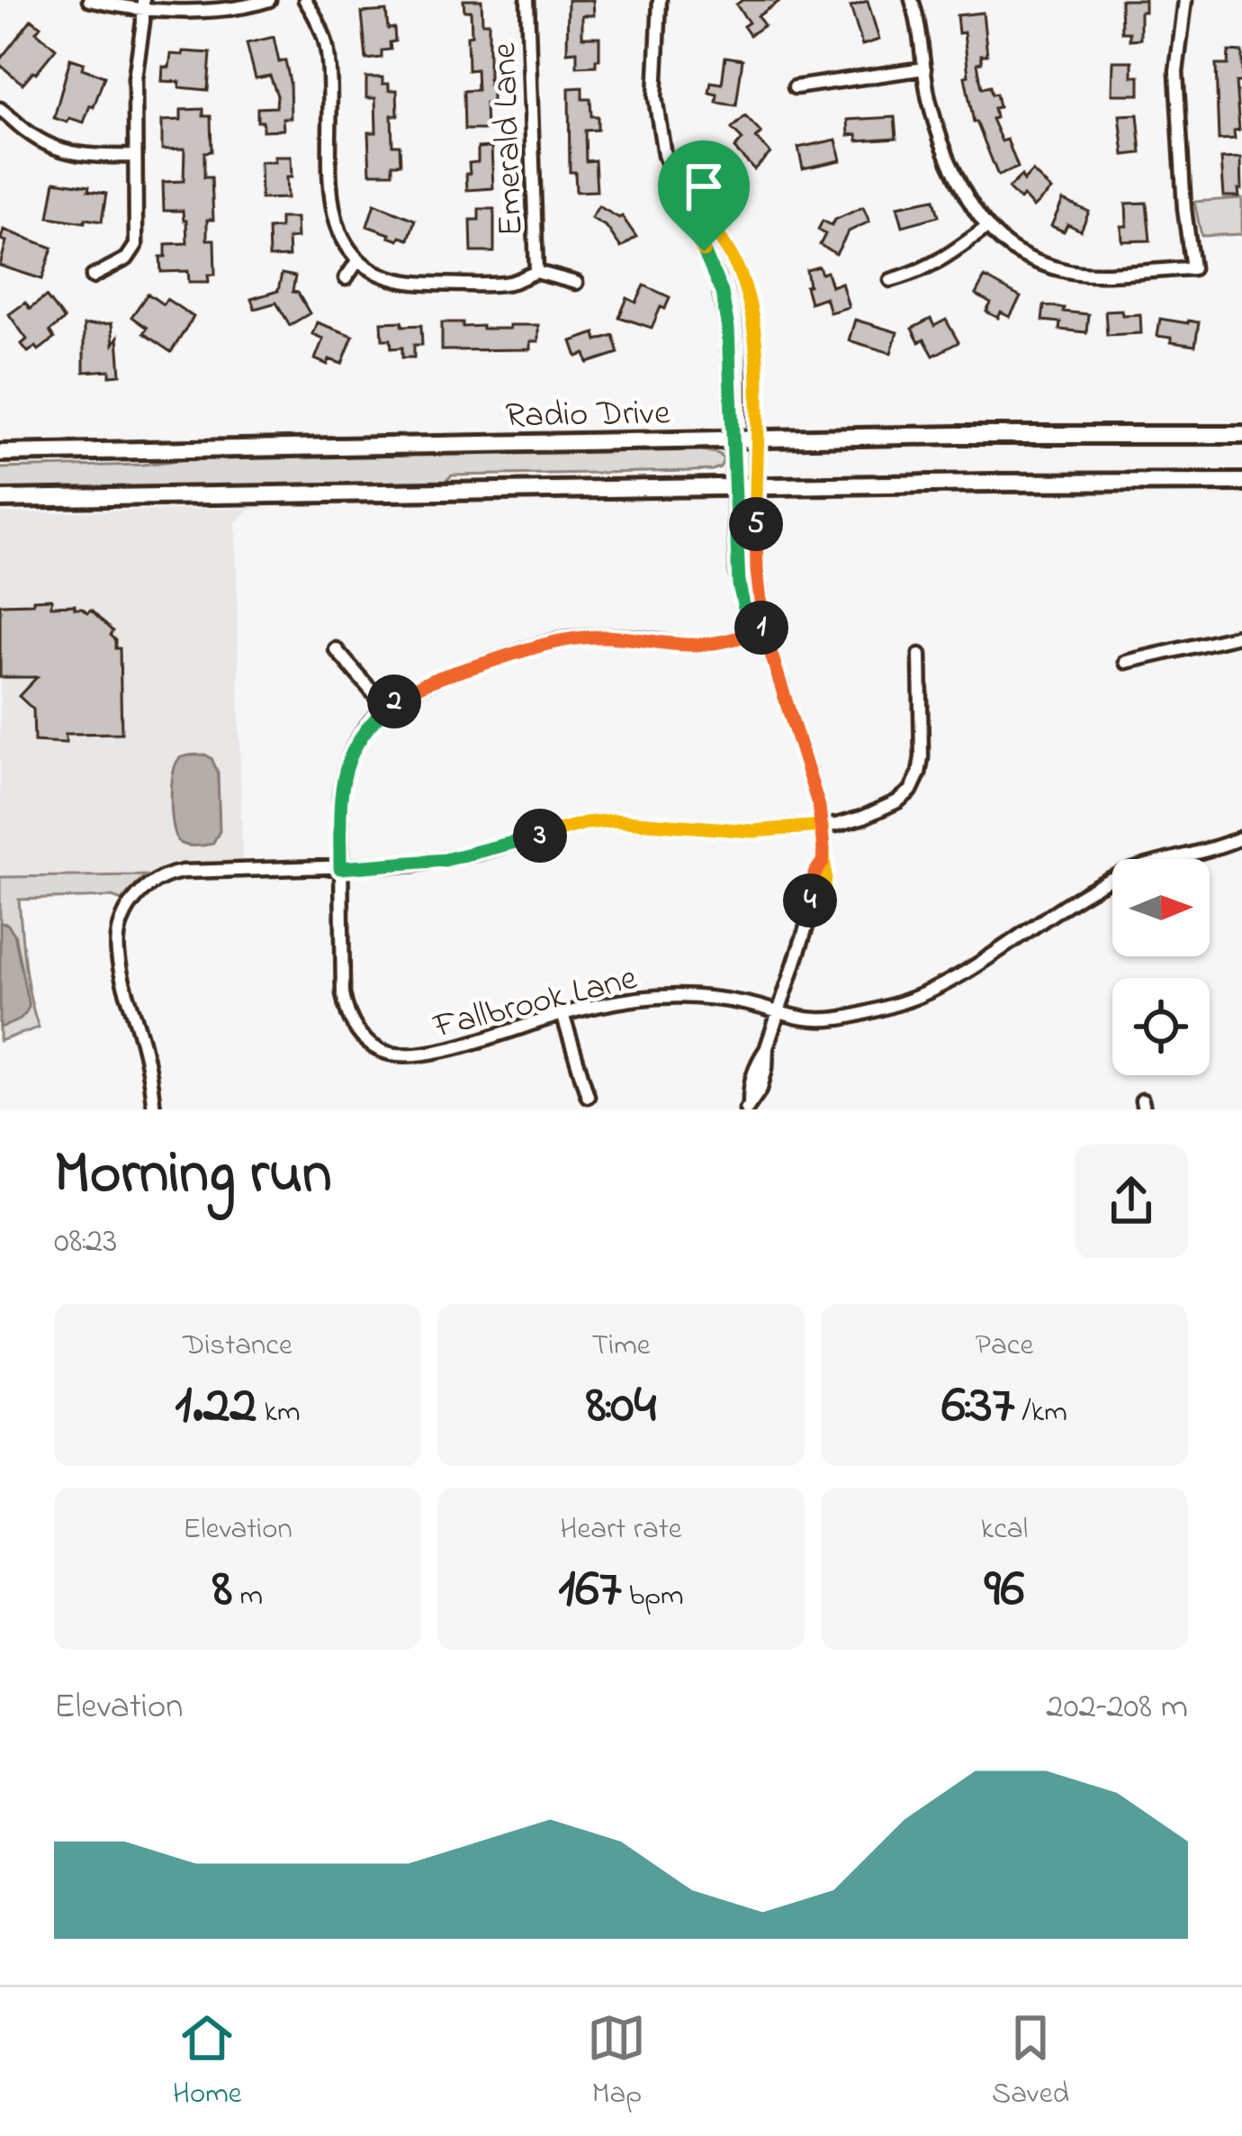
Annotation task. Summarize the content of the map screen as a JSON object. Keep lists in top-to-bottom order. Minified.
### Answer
{"streets":{"main road":["Radio Drive"],"street":["Emerald Lane","Fallbrook Lane"]},"north":"right","page":{"pins":["5","1","2","3","4"],"heading":["Morning run","08:23"],"stats":[["Distance","1.22 km"],["Time","8:04"],["Pace","6:37 /km"],["Elevation","8 m"],["Heart rate","167 bpm"],["kcal","96"]],"chart":["Elevation","202–208 m"],"tabs":["Home","Map","Saved"]}}
